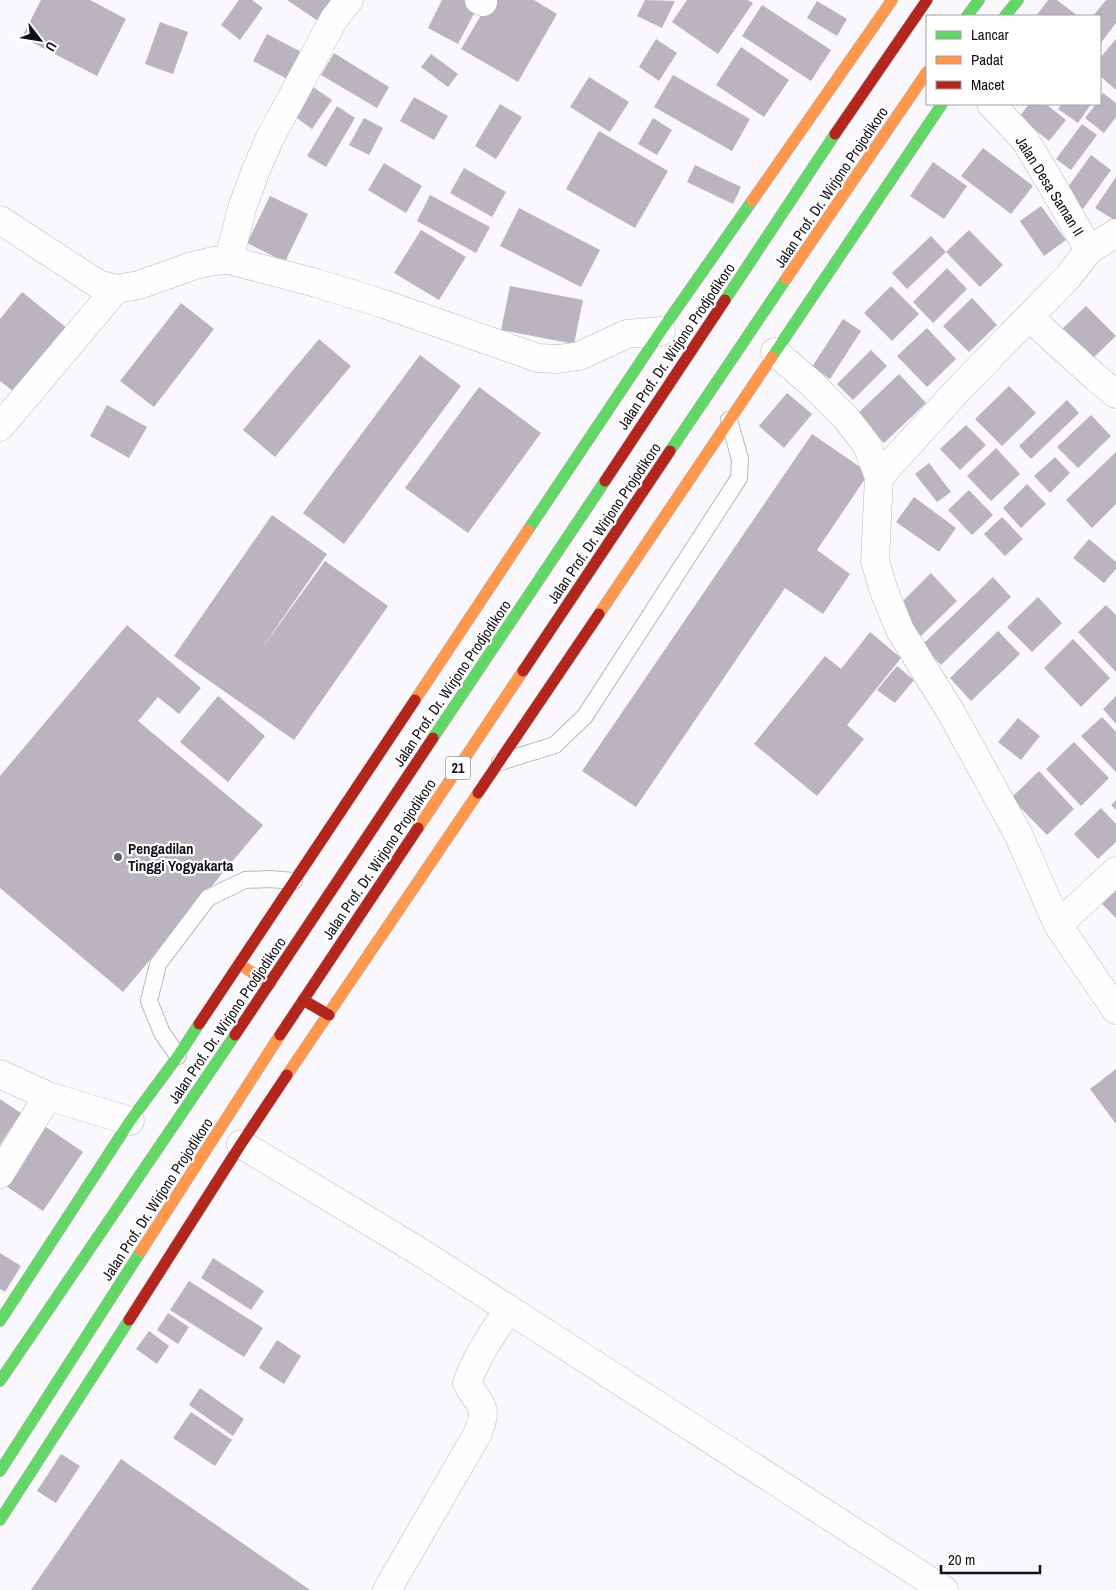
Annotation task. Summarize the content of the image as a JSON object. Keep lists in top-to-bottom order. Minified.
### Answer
{"streets":{"main road":["Jalan Prof. Dr. Wirjono Projodikoro","Jalan Prof. Dr. Wirjono Prodjodikoro","21"],"street":["Jalan Desa Saman II"]},"places":["Pengadilan Tinggi Yogyakarta"],"legend":["Lancar","Padat","Macet"],"scale_bar":"20 m","north":"bottom right"}
